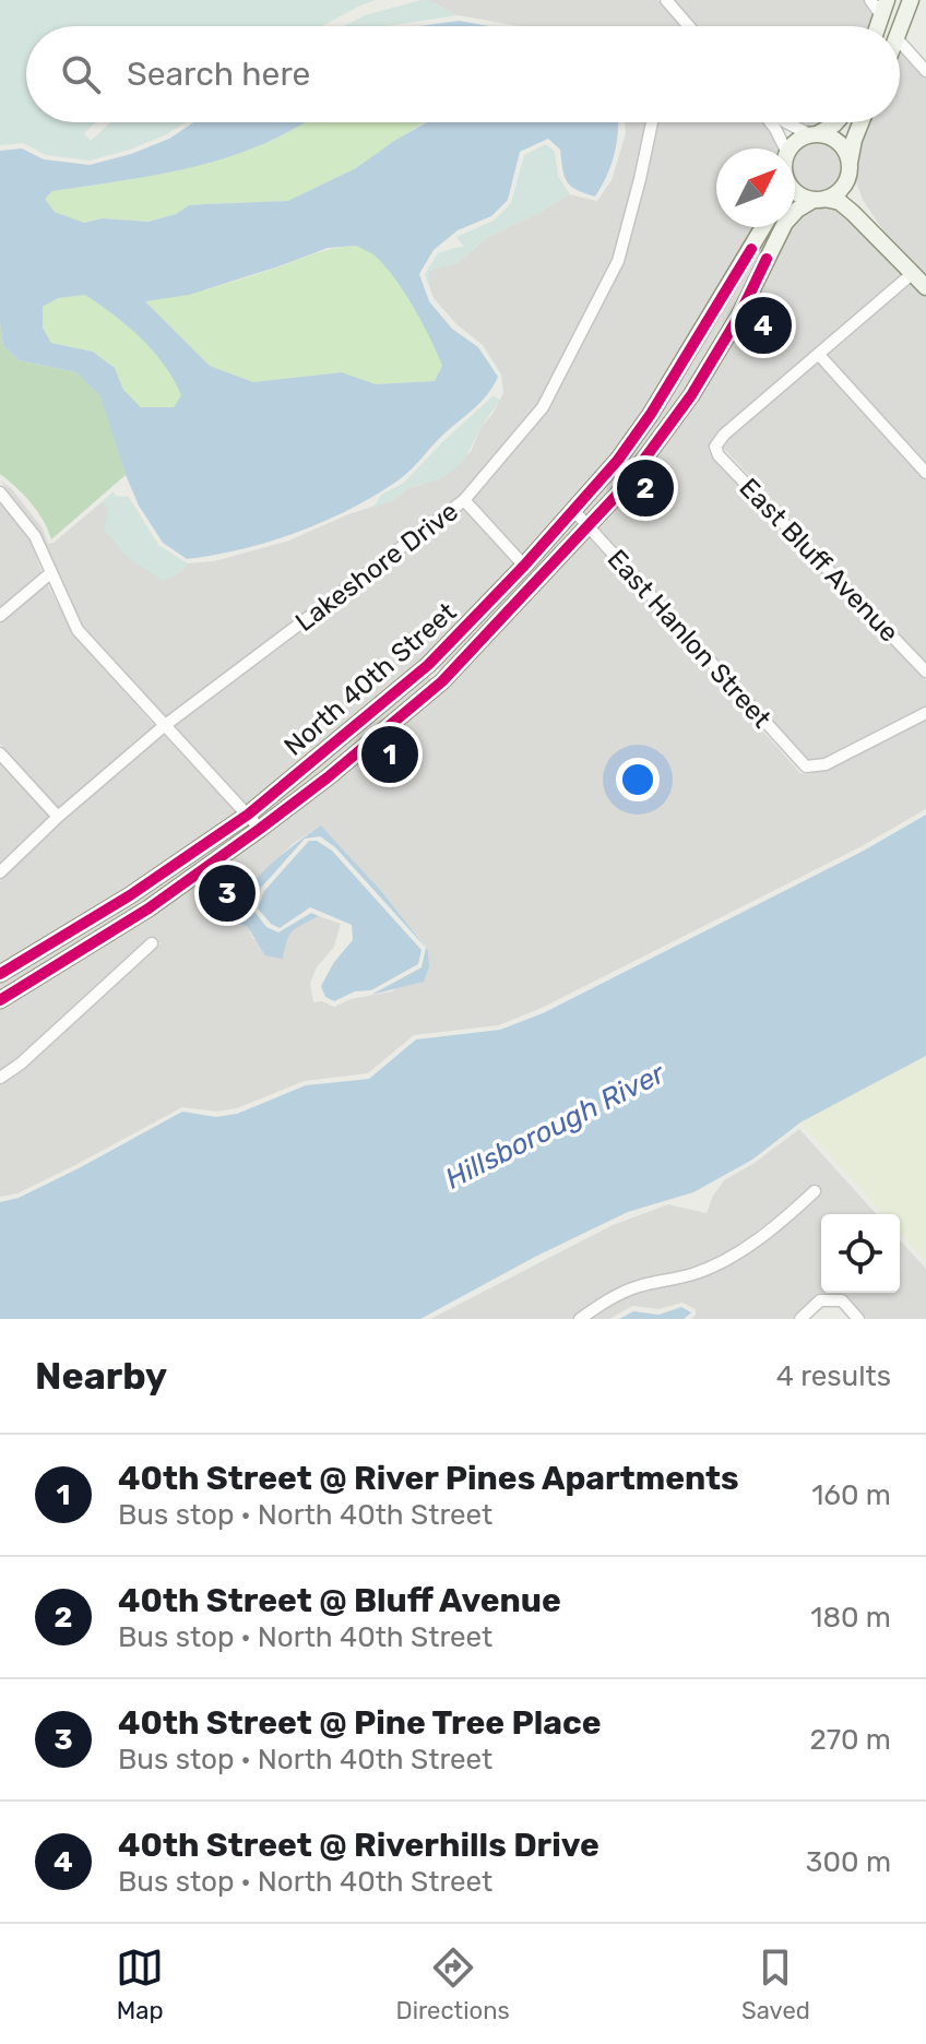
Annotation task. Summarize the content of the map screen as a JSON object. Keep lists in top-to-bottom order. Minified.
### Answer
{"streets":{"main road":["North 40th Street"],"street":["East Bluff Avenue","Lakeshore Drive","East Hanlon Street"]},"crossings":[["East Hanlon Street","North 40th Street"]],"water":["Hillsborough River"],"north":"top right","page":{"search":"Search here","pins":["4","2","1","3"],"heading":["Nearby","4 results"],"list":[{"mark":"1","name":"40th Street @ River Pines Apartments","note":"Bus stop · North 40th Street","value":"160 m"},{"mark":"2","name":"40th Street @ Bluff Avenue","note":"Bus stop · North 40th Street","value":"180 m"},{"mark":"3","name":"40th Street @ Pine Tree Place","note":"Bus stop · North 40th Street","value":"270 m"},{"mark":"4","name":"40th Street @ Riverhills Drive","note":"Bus stop · North 40th Street","value":"300 m"}],"nav":["Map","Directions","Saved"]}}
